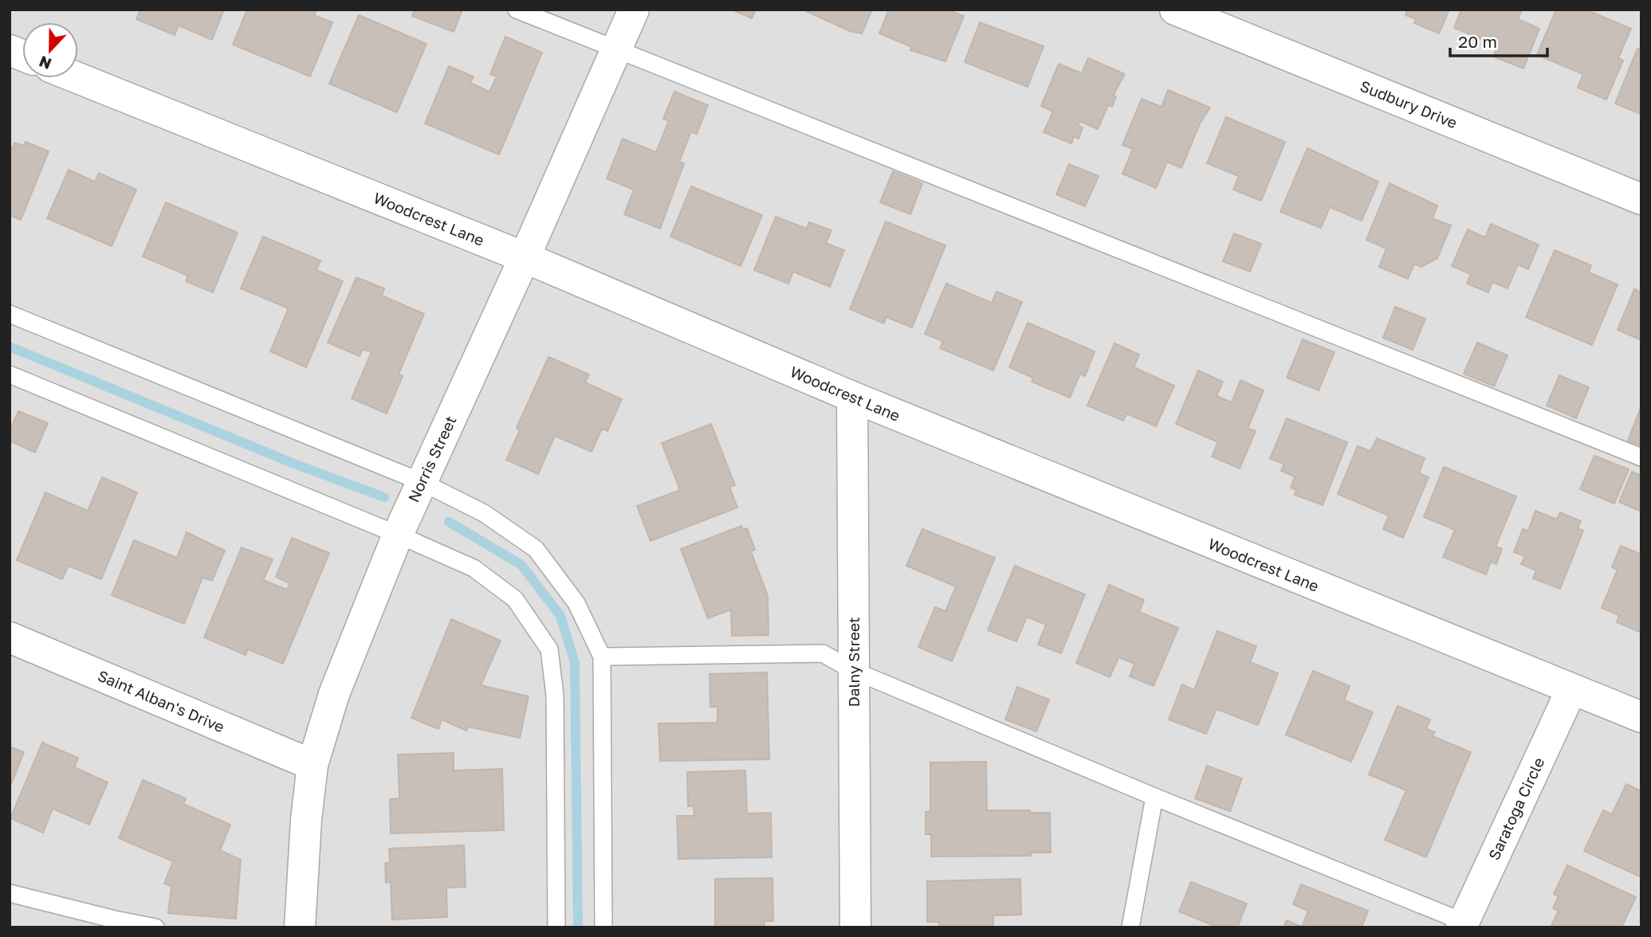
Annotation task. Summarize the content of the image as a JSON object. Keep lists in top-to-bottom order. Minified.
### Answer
{"streets":{"street":["Sudbury Drive","Woodcrest Lane","Norris Street","Dalny Street","Saint Alban's Drive","Saratoga Circle"]},"crossings":[["Woodcrest Lane","Norris Street"],["Woodcrest Lane","Dalny Street"],["Woodcrest Lane","Saratoga Circle"],["Norris Street","Saint Alban's Drive"]],"scale_bar":"20 m","north":"bottom"}
